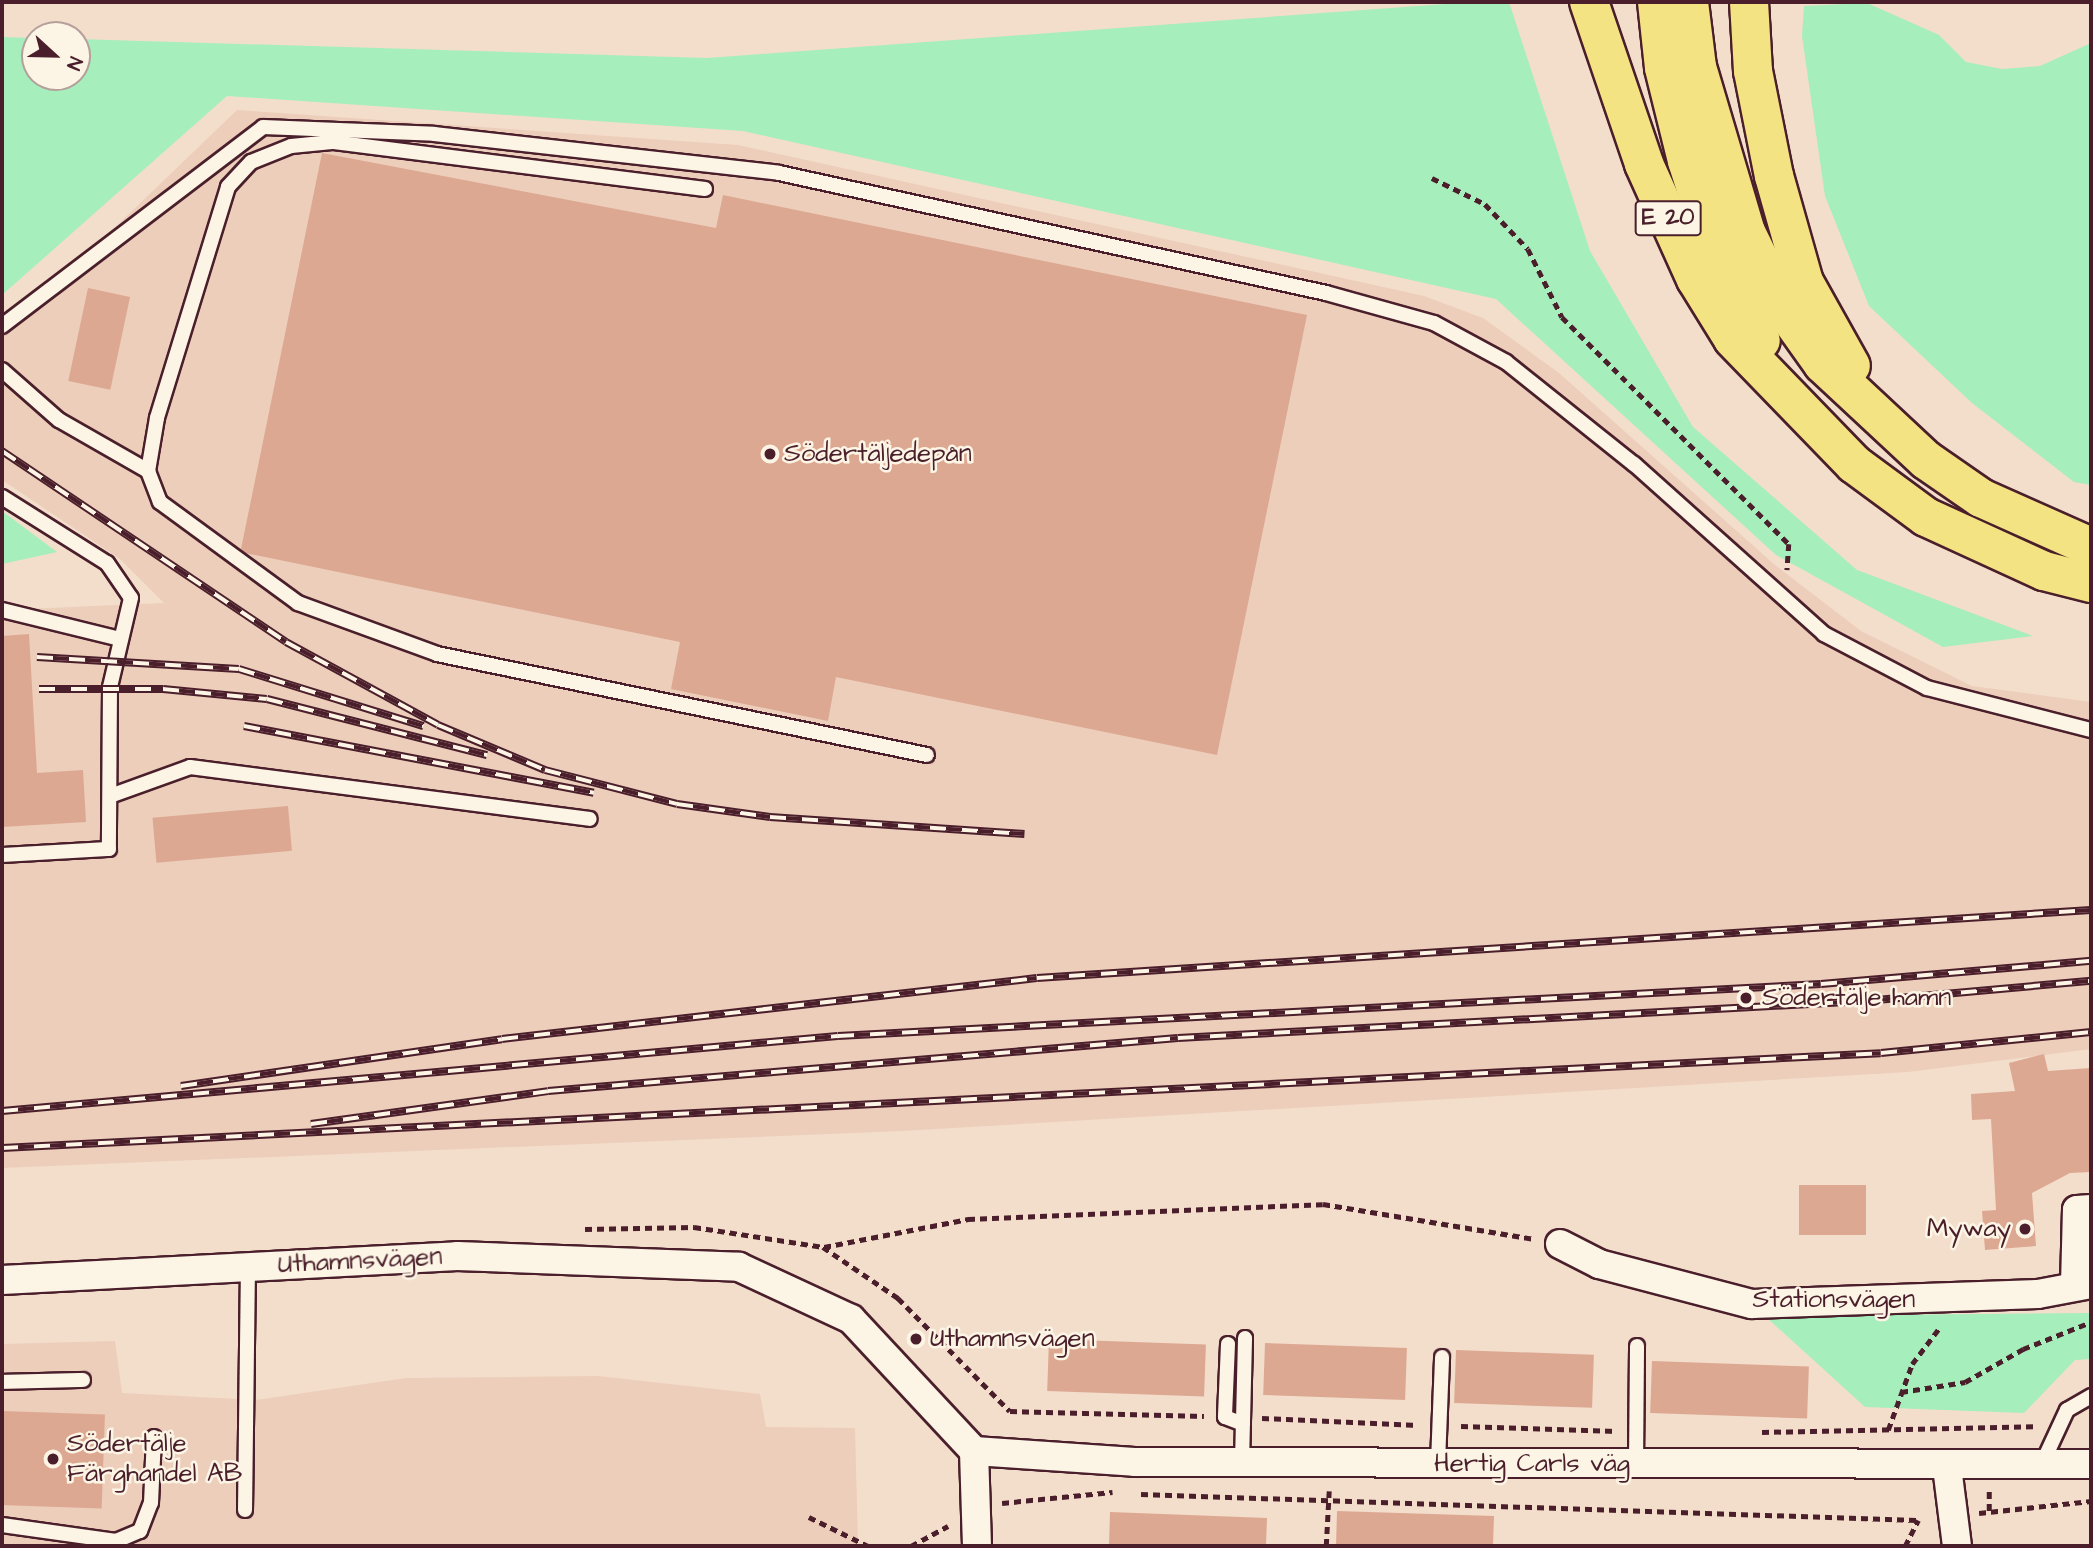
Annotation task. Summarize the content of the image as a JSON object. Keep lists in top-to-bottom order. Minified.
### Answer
{"streets":{"highway":["E 20"],"street":["Uthamnsvägen","Stationsvägen","Hertig Carls väg"]},"crossings":[["Uthamnsvägen","Hertig Carls väg"]],"places":["Södertäljedepån","Södertälje hamn","Myway","Uthamnsvägen","Södertälje Färghandel AB"],"north":"right"}
